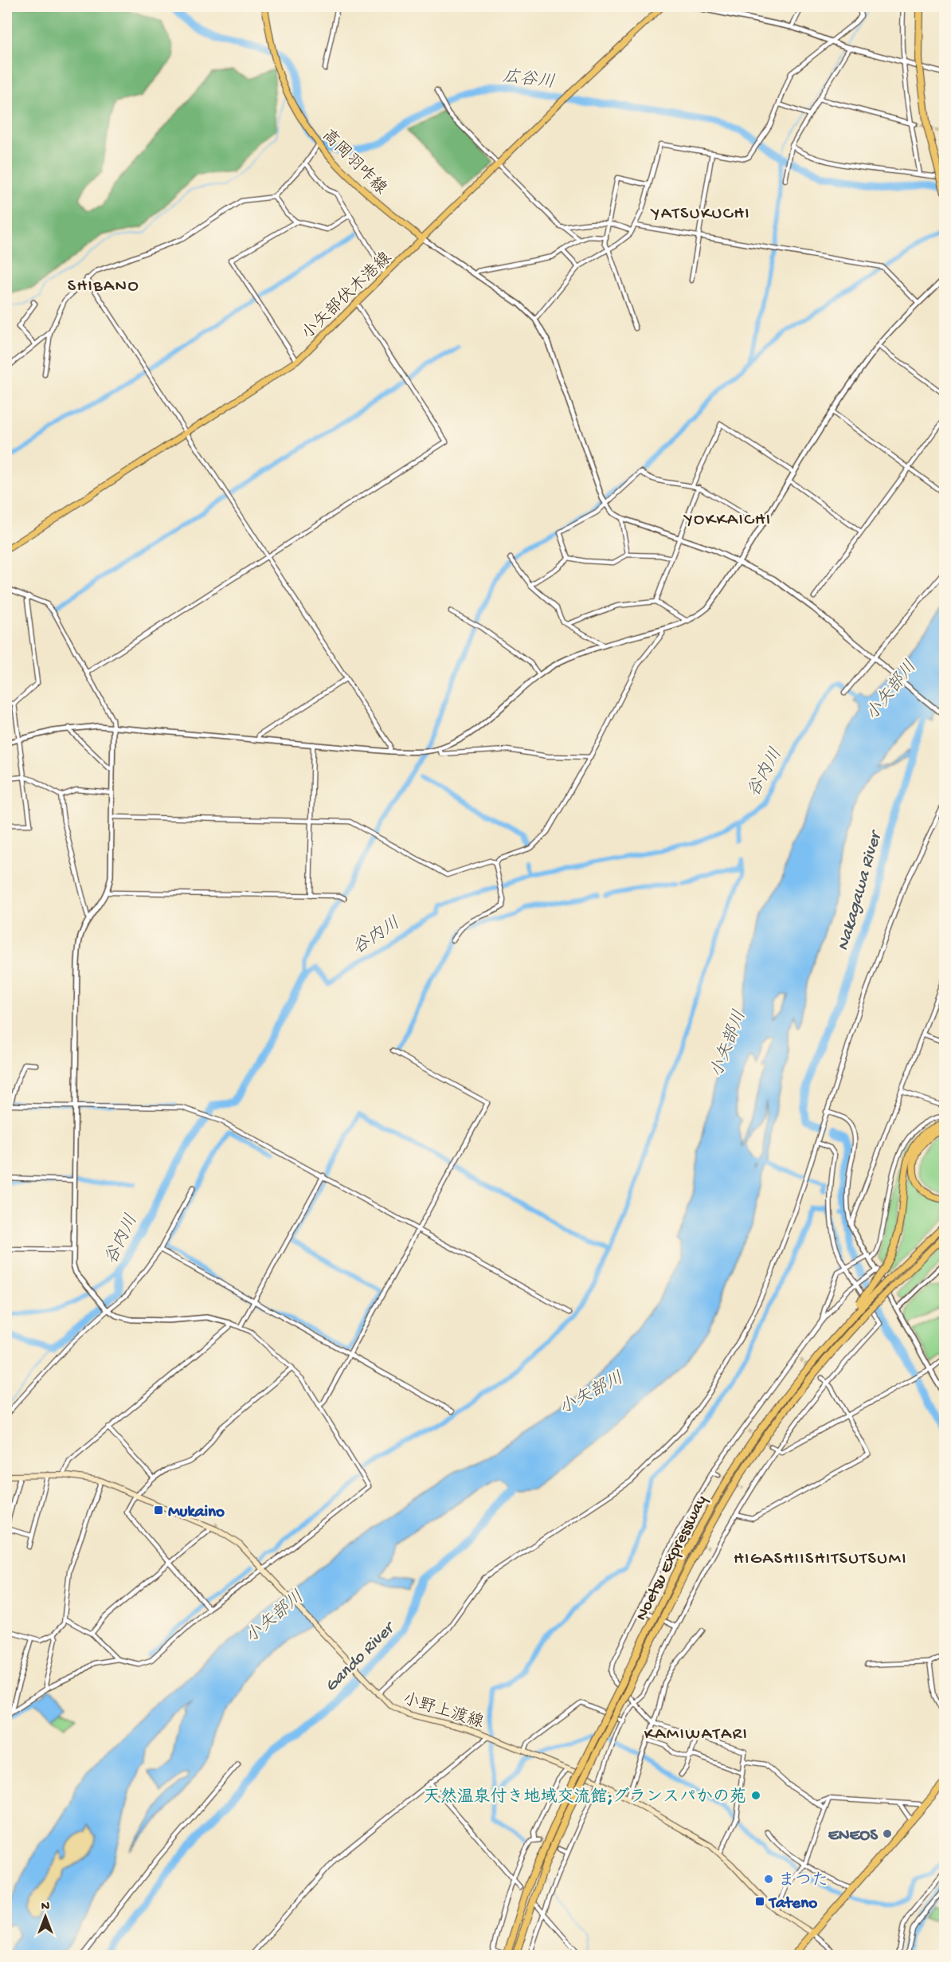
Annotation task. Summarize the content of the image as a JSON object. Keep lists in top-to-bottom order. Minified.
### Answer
{"streets":{"highway":["Noetsu Expressway"],"main road":["高岡羽咋線","小矢部伏木港線","小野上渡線"]},"crossings":[["高岡羽咋線","小矢部伏木港線"]],"districts":["YATSUKUCHI","SHIBANO","YOKKAICHI","HIGASHIISHITSUTSUMI","KAMIWATARI"],"water":["広谷川","小矢部川","谷内川","Nakagawa River","Gando River"],"places":{"transit":["Mukaino","Tateno"],"other":["天然温泉付き地域交流館;グランスパかの苑","ENEOS","まつた"]},"north":"top"}
